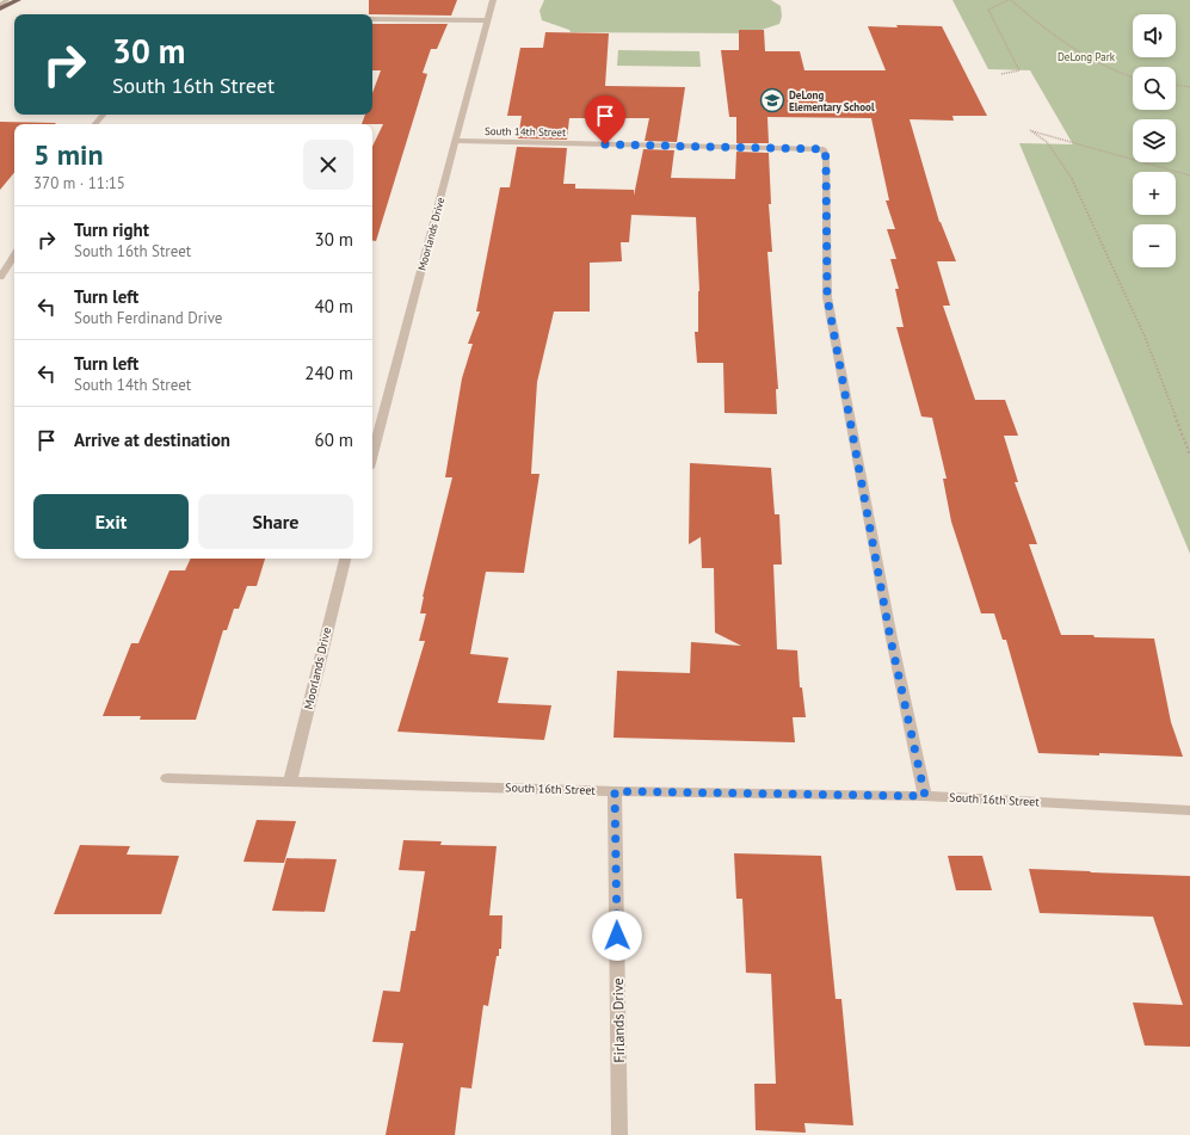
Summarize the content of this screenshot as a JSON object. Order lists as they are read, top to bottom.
{
  "streets": {
    "street": [
      "South 14th Street",
      "Moorlands Drive",
      "South 16th Street",
      "Firlands Drive"
    ]
  },
  "crossings": [
    ["South 14th Street", "Moorlands Drive"],
    ["South 14th Street", "South 16th Street"],
    ["Moorlands Drive", "South 16th Street"],
    ["South 16th Street", "Firlands Drive"]
  ],
  "parks": ["DeLong Park"],
  "places": {
    "school or university": ["DeLong Elementary School"]
  },
  "page": {
    "map_buttons": ["+", "−"],
    "turn": ["30 m", "South 16th Street"],
    "heading": ["5 min", "370 m · 11:15"],
    "list": [
      {
        "name": "Turn right",
        "note": "South 16th Street",
        "value": "30 m"
      },
      {
        "name": "Turn left",
        "note": "South Ferdinand Drive",
        "value": "40 m"
      },
      {
        "name": "Turn left",
        "note": "South 14th Street",
        "value": "240 m"
      },
      {
        "name": "Arrive at destination",
        "value": "60 m"
      }
    ],
    "buttons": ["Exit", "Share"]
  }
}
